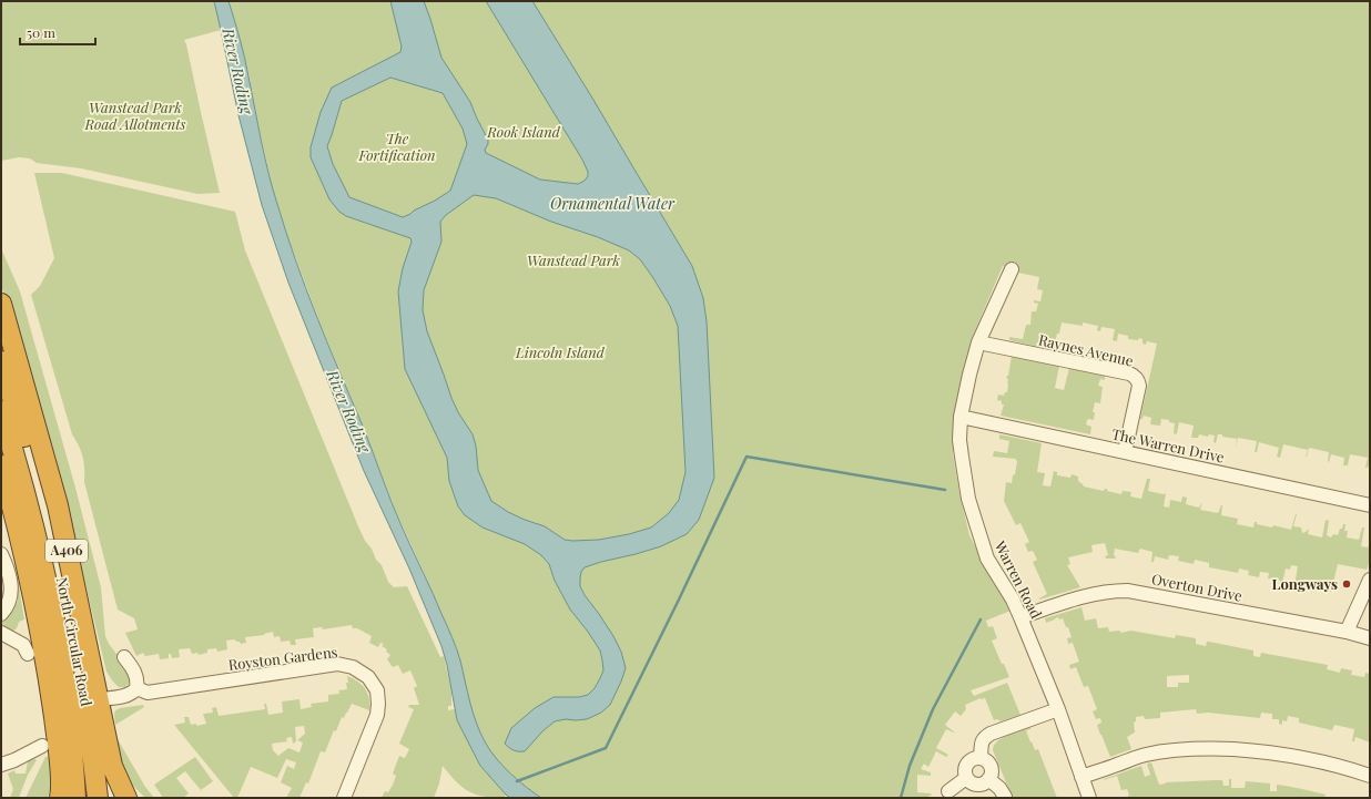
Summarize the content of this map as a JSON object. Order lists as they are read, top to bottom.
{
  "streets": {
    "highway": ["A406", "North Circular Road"],
    "street": [
      "Raynes Avenue",
      "The Warren Drive",
      "Warren Road",
      "Overton Drive",
      "Royston Gardens"
    ]
  },
  "crossings": [
    ["Raynes Avenue", "The Warren Drive"],
    ["Raynes Avenue", "Warren Road"],
    ["The Warren Drive", "Warren Road"],
    ["A406", "Royston Gardens"],
    ["Warren Road", "Overton Drive"]
  ],
  "water": ["River Roding", "Ornamental Water"],
  "parks": [
    "Wanstead Park Road Allotments",
    "Rook Island",
    "The Fortification",
    "Wanstead Park",
    "Lincoln Island"
  ],
  "places": ["Longways"],
  "scale_bar": "50 m"
}
